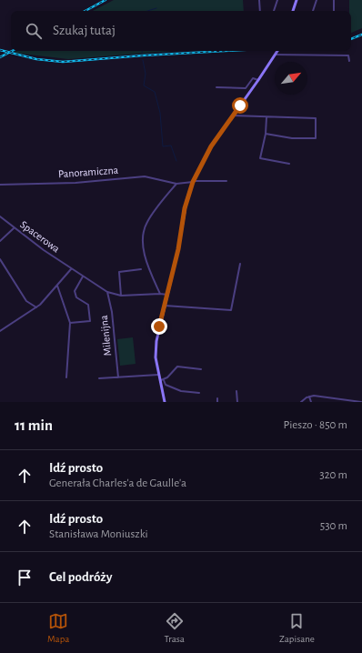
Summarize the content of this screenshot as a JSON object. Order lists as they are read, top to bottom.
{
  "streets": {
    "street": ["Panoramiczna", "Spacerowa", "Milenijna"]
  },
  "crossings": [
    ["Spacerowa", "Milenijna"]
  ],
  "north": "top right",
  "page": {
    "search": "Szukaj tutaj",
    "heading": ["11 min", "Pieszo · 850 m"],
    "list": [
      ["Idź prosto", "Generała Charles'a de Gaulle'a", "320 m"],
      ["Idź prosto", "Stanisława Moniuszki", "530 m"],
      "Cel podróży"
    ],
    "nav": ["Mapa", "Trasa", "Zapisane"]
  }
}
